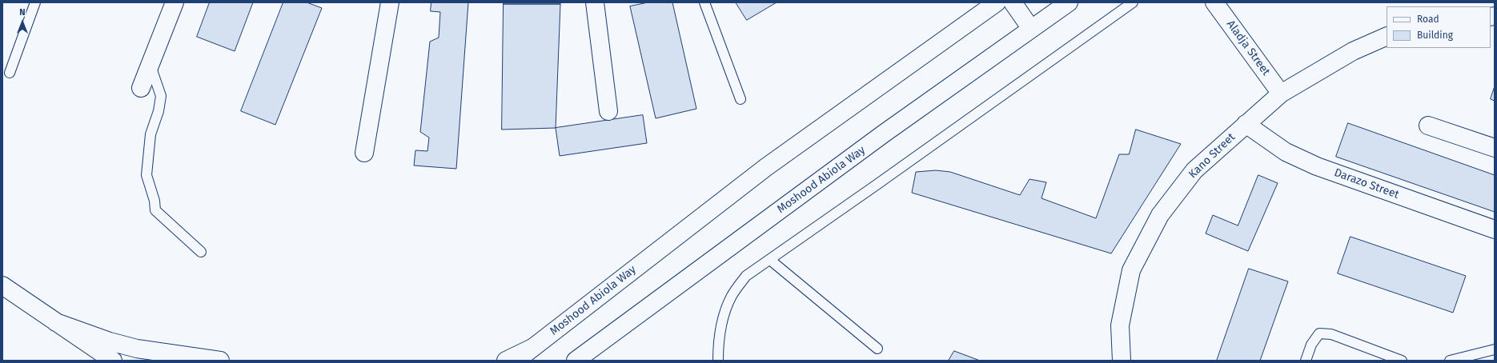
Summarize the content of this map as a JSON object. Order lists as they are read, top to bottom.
{
  "streets": {
    "main road": [
      "Aladja Street",
      "Kano Street",
      "Moshood Abiola Way",
      "Darazo Street"
    ]
  },
  "crossings": [
    ["Aladja Street", "Kano Street"],
    ["Kano Street", "Darazo Street"]
  ],
  "legend": ["Road", "Building"],
  "north": "top"
}
